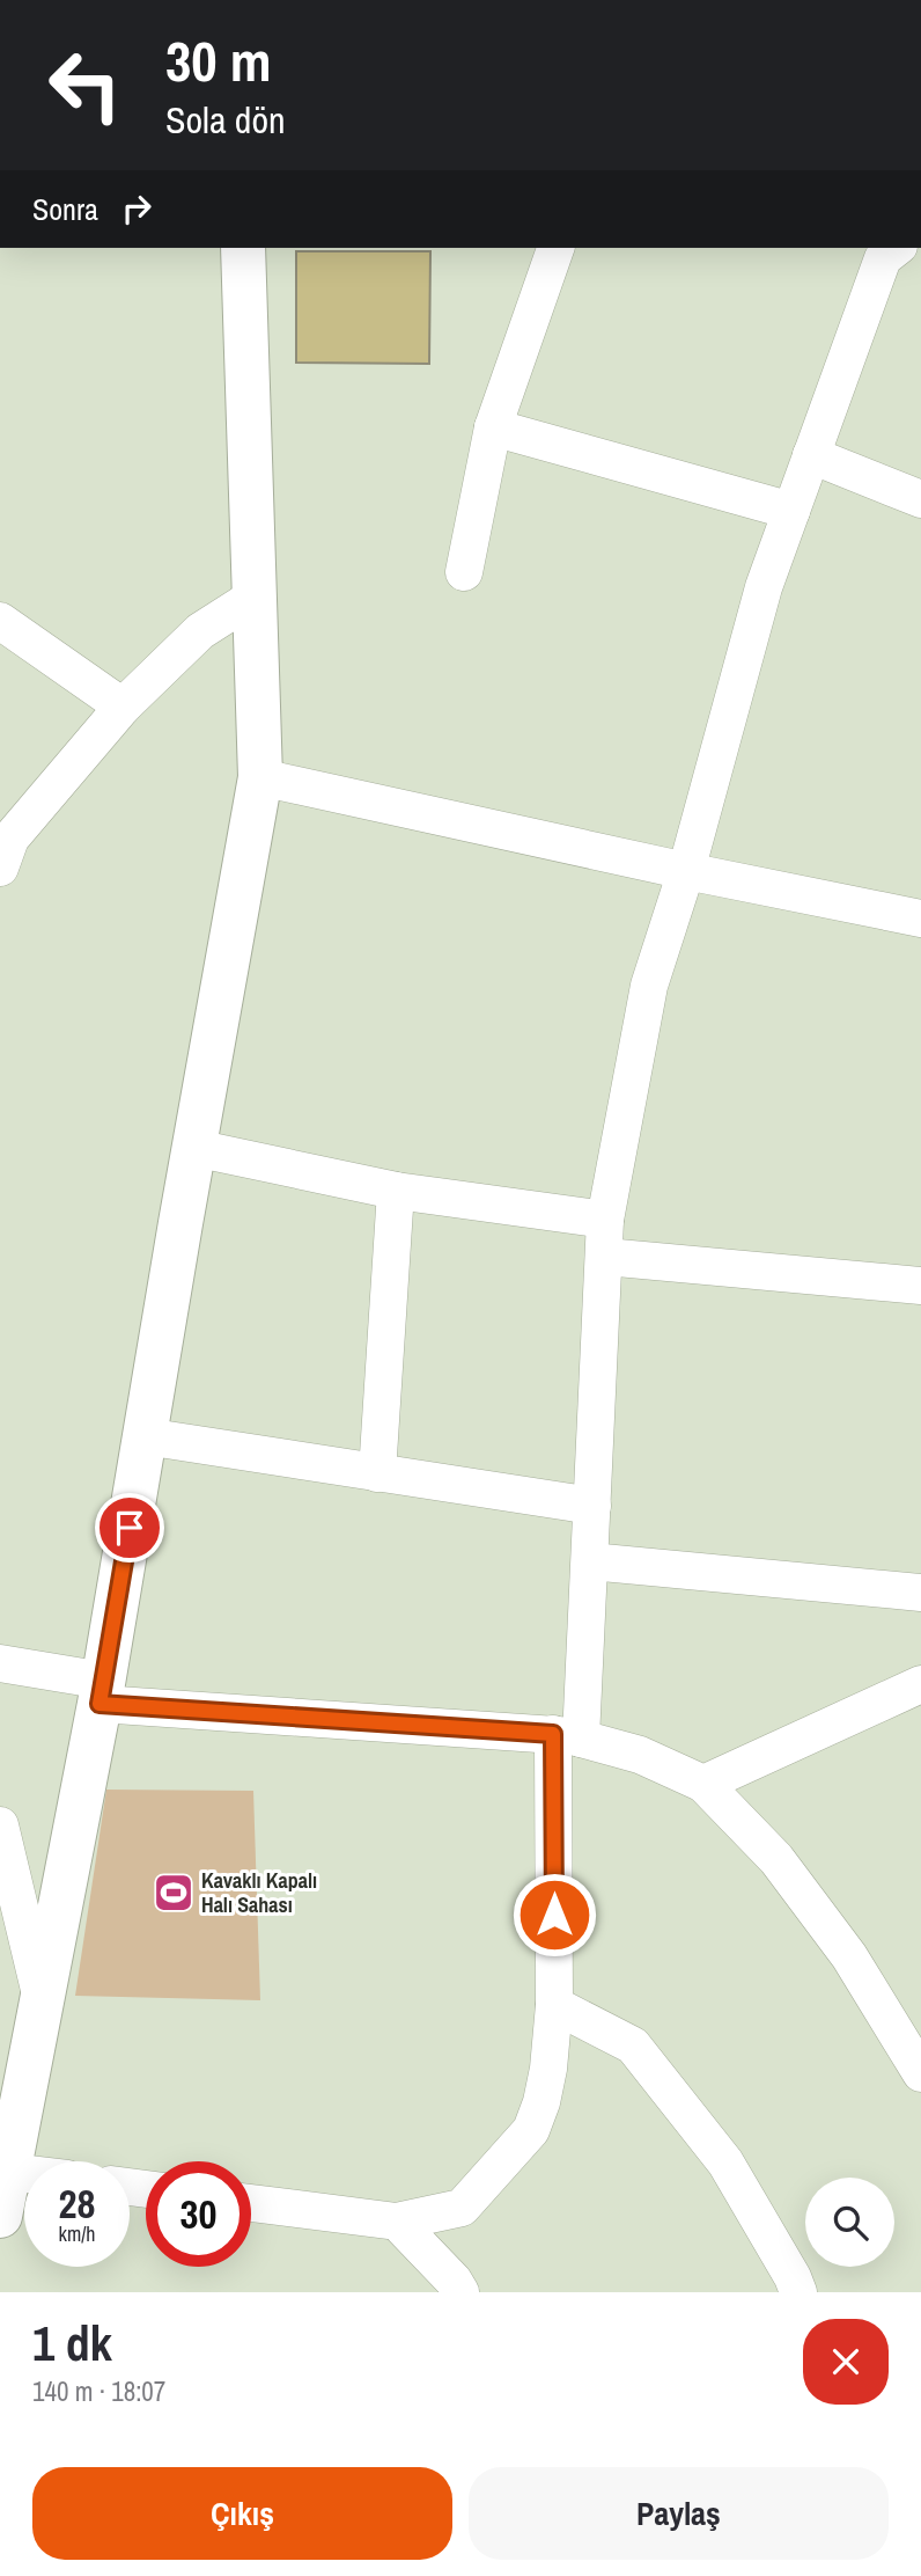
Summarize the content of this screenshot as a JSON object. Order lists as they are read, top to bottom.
{
  "places": {
    "sports": ["Kavaklı Kapalı Halı Sahası"]
  },
  "page": {
    "turn": ["30 m", "Sola dön"],
    "then": "Sonra",
    "speed": "28 km/h",
    "limit": "30",
    "heading": ["1 dk", "140 m · 18:07"],
    "buttons": ["Çıkış", "Paylaş"]
  }
}
